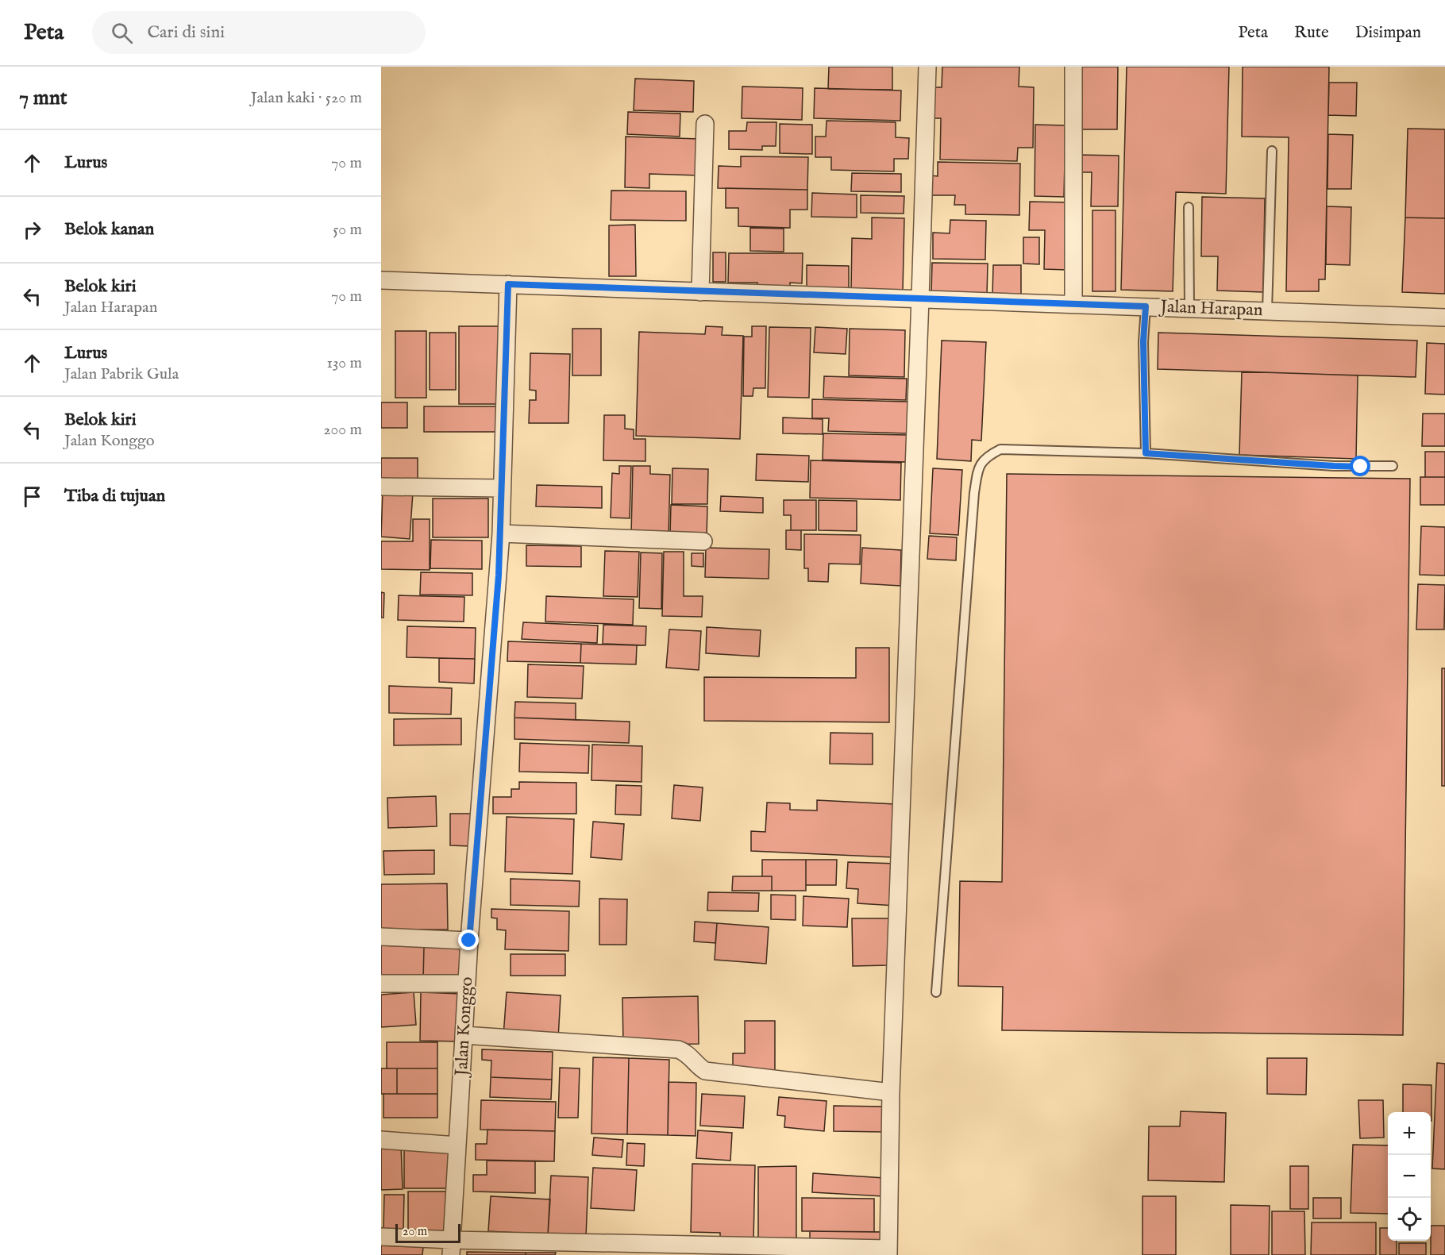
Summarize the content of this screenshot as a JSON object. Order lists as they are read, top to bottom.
{
  "streets": {
    "street": ["Jalan Harapan", "Jalan Konggo"]
  },
  "crossings": [
    ["Jalan Harapan", "Jalan Konggo"]
  ],
  "scale_bar": "20 m",
  "page": {
    "header": "Peta",
    "search": "Cari di sini",
    "nav": ["Peta", "Rute", "Disimpan"],
    "heading": ["7 mnt", "Jalan kaki · 520 m"],
    "list": [
      ["Lurus", "70 m"],
      ["Belok kanan", "50 m"],
      ["Belok kiri", "Jalan Harapan", "70 m"],
      ["Lurus", "Jalan Pabrik Gula", "130 m"],
      ["Belok kiri", "Jalan Konggo", "200 m"],
      "Tiba di tujuan"
    ],
    "map_buttons": ["+", "−"],
    "scale": "20 m"
  }
}
